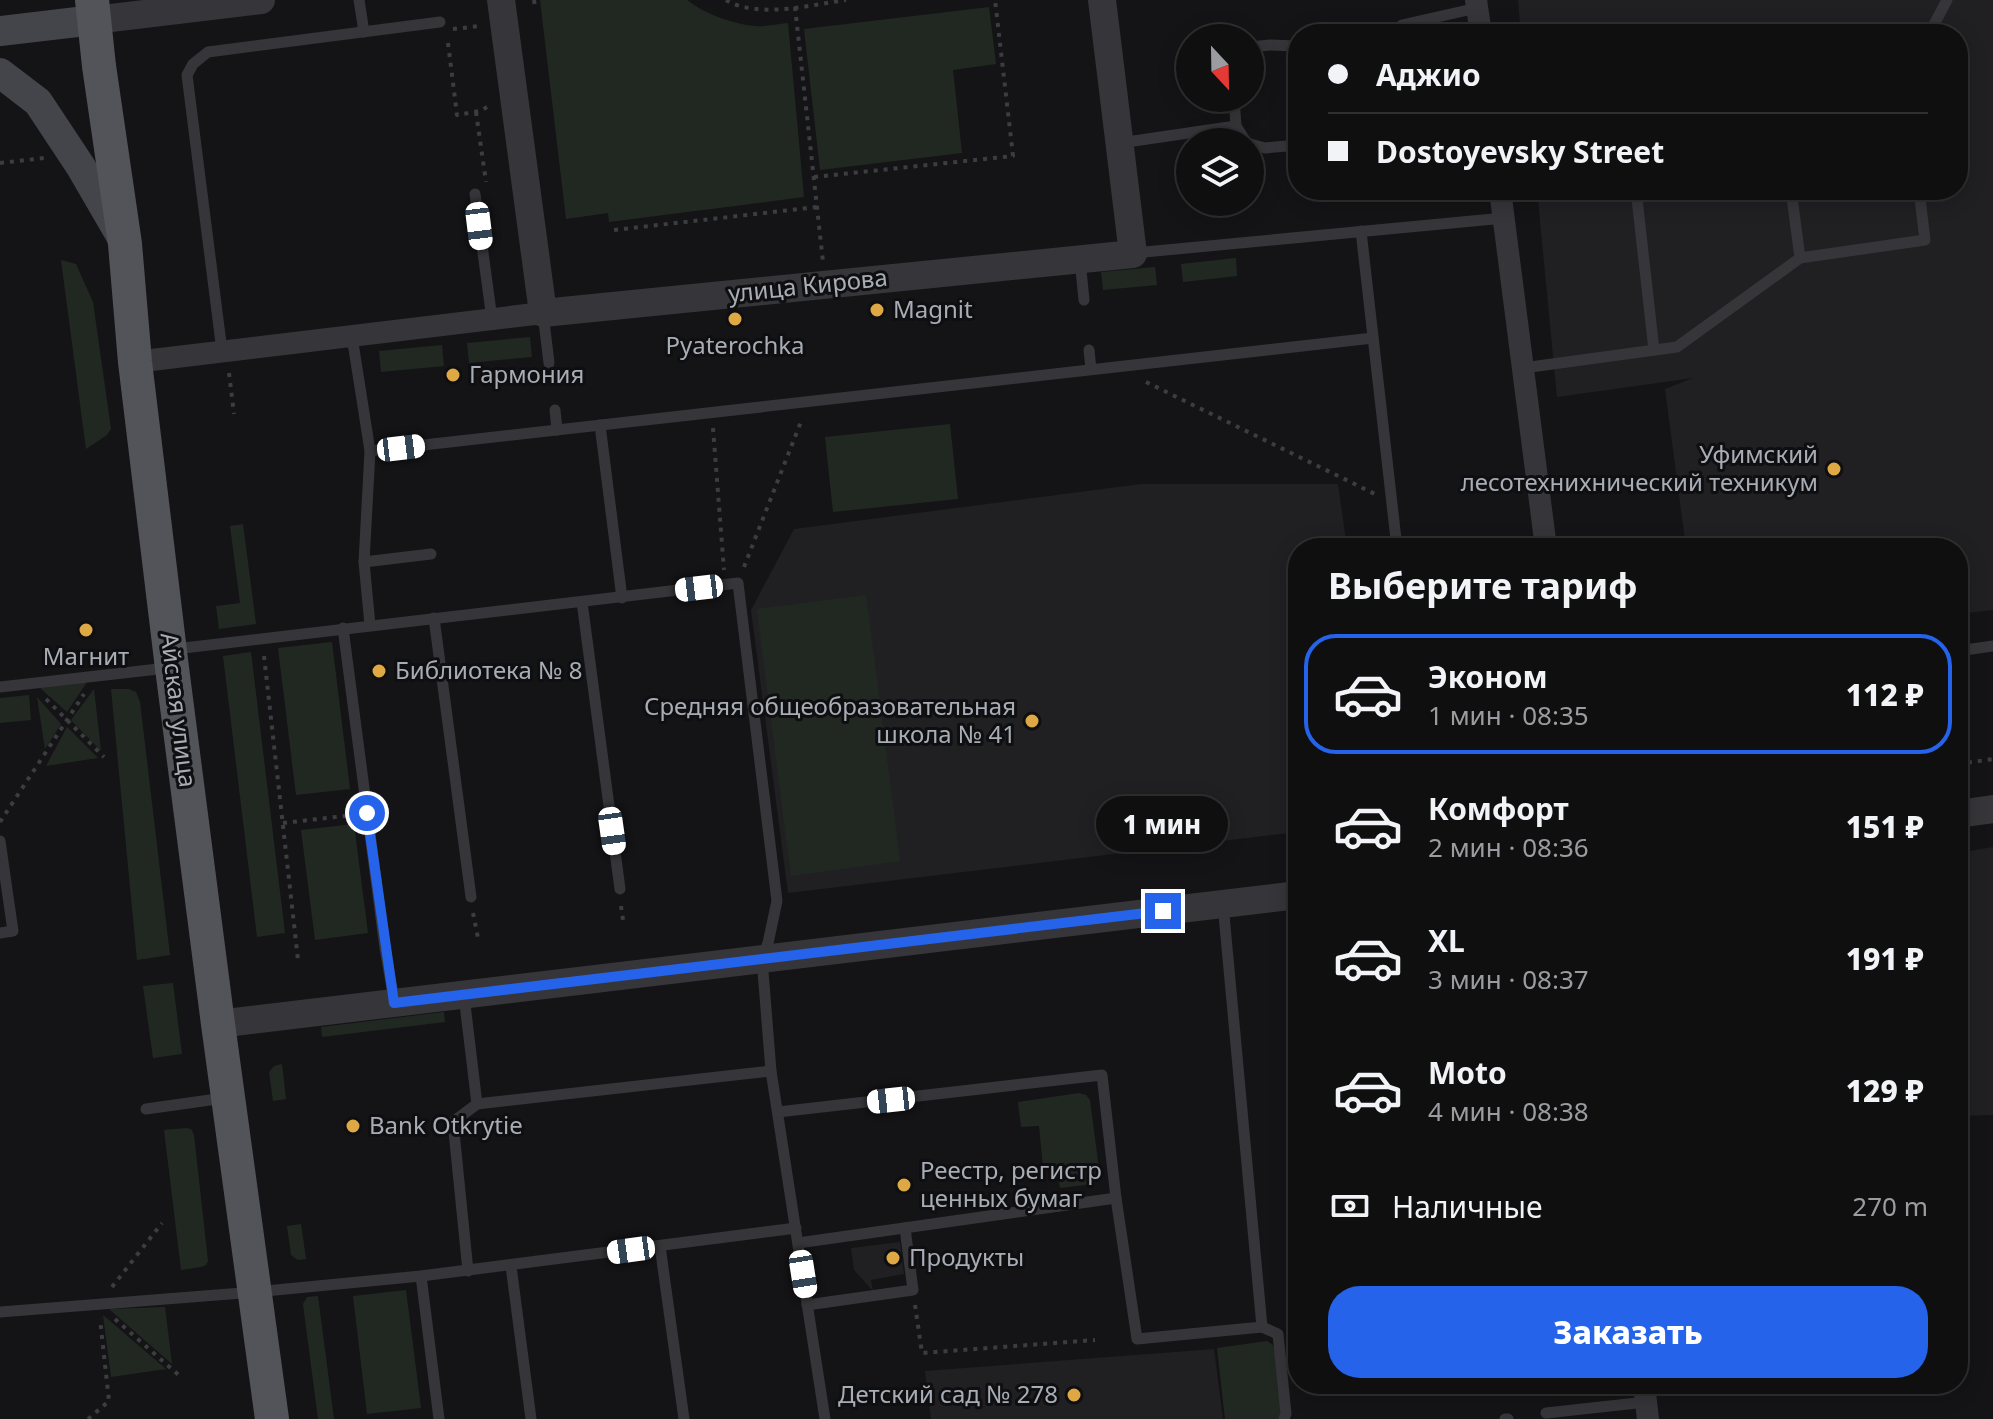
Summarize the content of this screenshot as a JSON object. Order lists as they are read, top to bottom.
{
  "streets": {
    "main road": ["Айская улица"],
    "street": ["улица Кирова"]
  },
  "places": [
    "Magnit",
    "Pyaterochka",
    "Гармония",
    "Уфимский лесотехнихнический техникум",
    "Магнит",
    "Библиотека № 8",
    "Средняя общеобразовательная школа № 41",
    "Bank Otkrytie",
    "Реестр, регистр ценных бумаг",
    "Продукты",
    "Детский сад № 278"
  ],
  "north": "bottom",
  "page": {
    "banner": ["Аджио", "Dostoyevsky Street"],
    "heading": "Выберите тариф",
    "list": [
      {
        "name": "Эконом",
        "note": "1 мин · 08:35",
        "value": "112 ₽"
      },
      {
        "name": "Комфорт",
        "note": "2 мин · 08:36",
        "value": "151 ₽"
      },
      {
        "name": "XL",
        "note": "3 мин · 08:37",
        "value": "191 ₽"
      },
      {
        "name": "Moto",
        "note": "4 мин · 08:38",
        "value": "129 ₽"
      }
    ],
    "bubble": "1 мин",
    "pay": ["Наличные", "270 m"],
    "buttons": "Заказать"
  }
}
